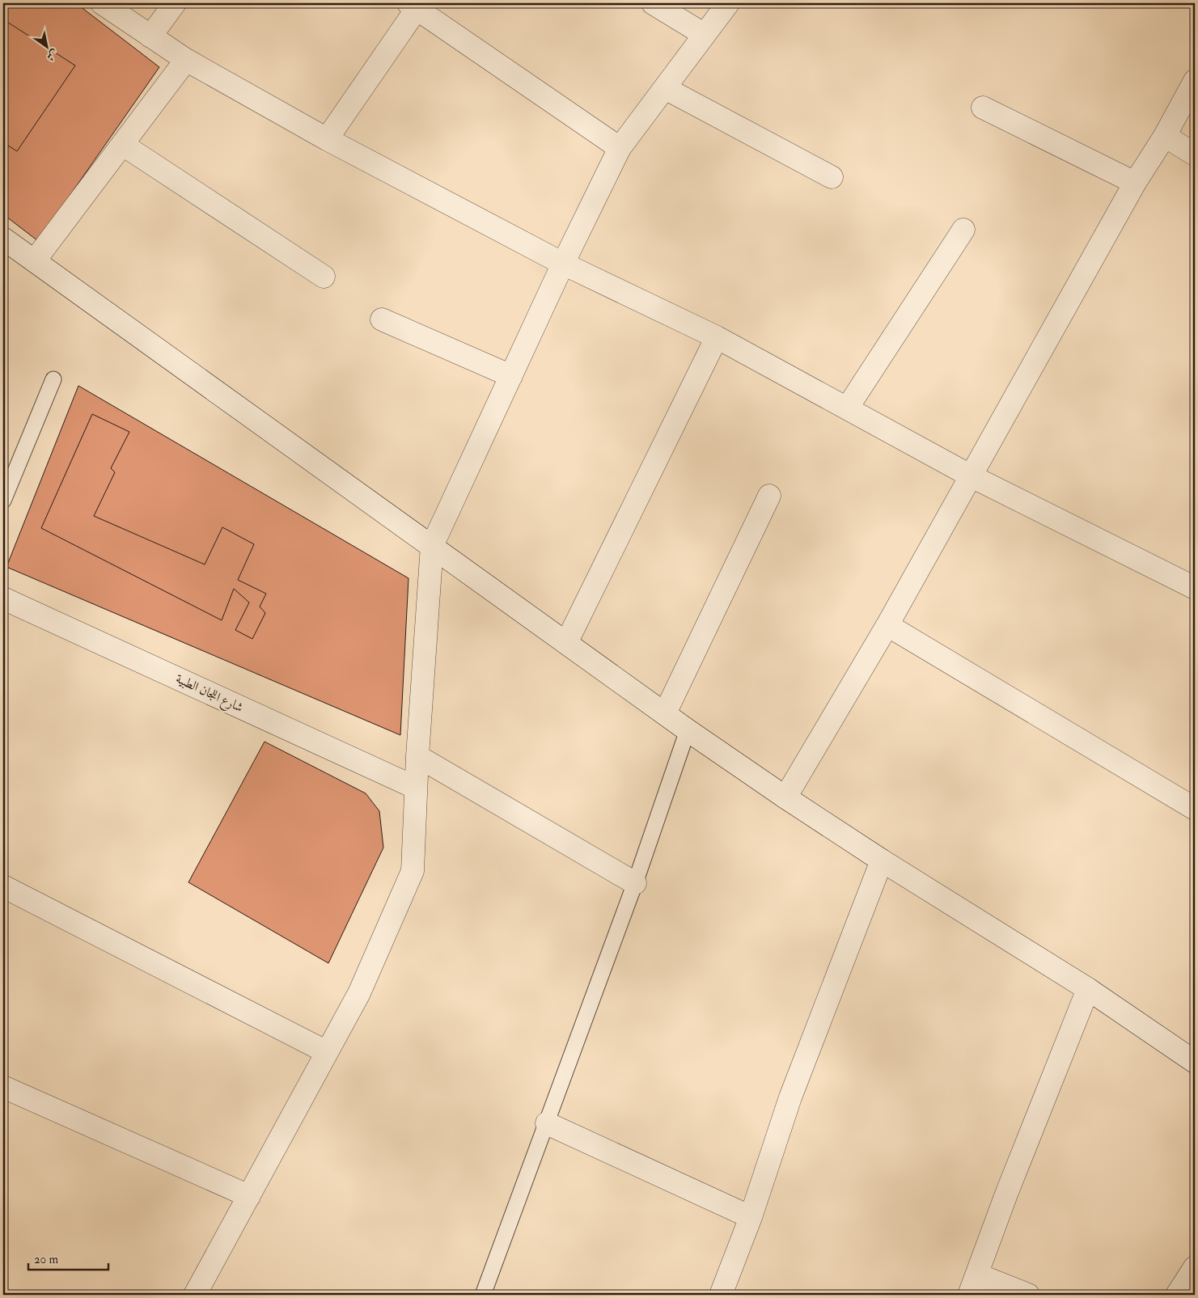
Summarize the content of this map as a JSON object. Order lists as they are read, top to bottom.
{
  "streets": {
    "street": ["شارع اللجان الطبية"]
  },
  "scale_bar": "20 m",
  "north": "bottom right"
}
